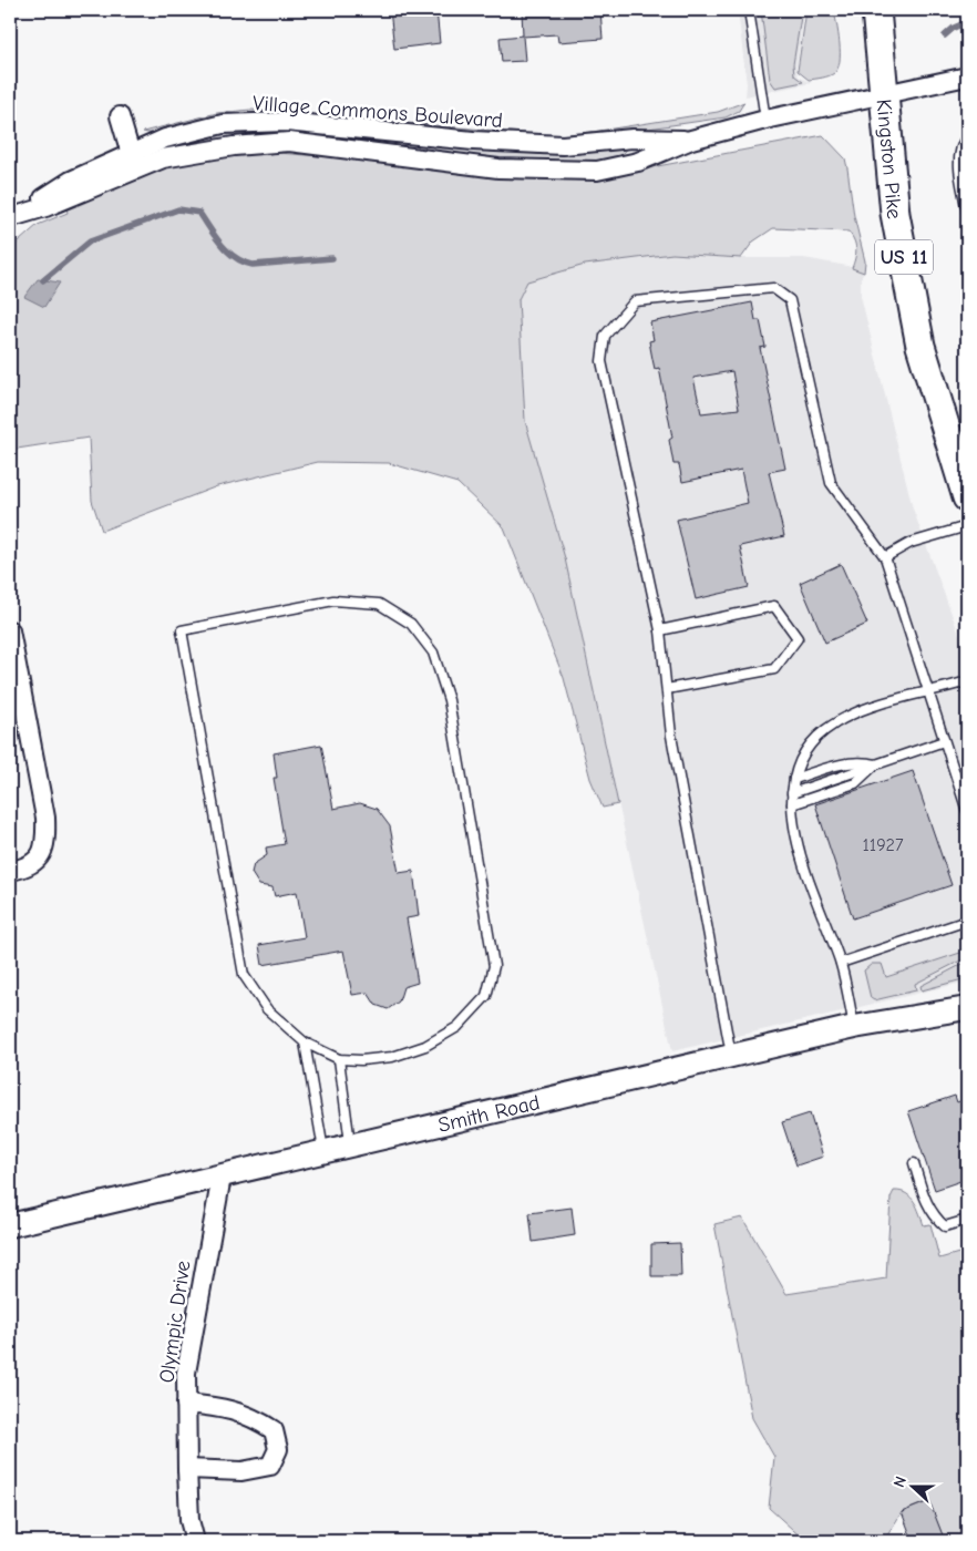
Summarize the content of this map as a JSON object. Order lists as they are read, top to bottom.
{
  "streets": {
    "main road": ["Kingston Pike", "US 11"],
    "street": ["Village Commons Boulevard", "Smith Road", "Olympic Drive"]
  },
  "crossings": [
    ["Village Commons Boulevard", "Kingston Pike"],
    ["Smith Road", "Olympic Drive"]
  ],
  "house_numbers": ["11927"],
  "north": "left"
}
